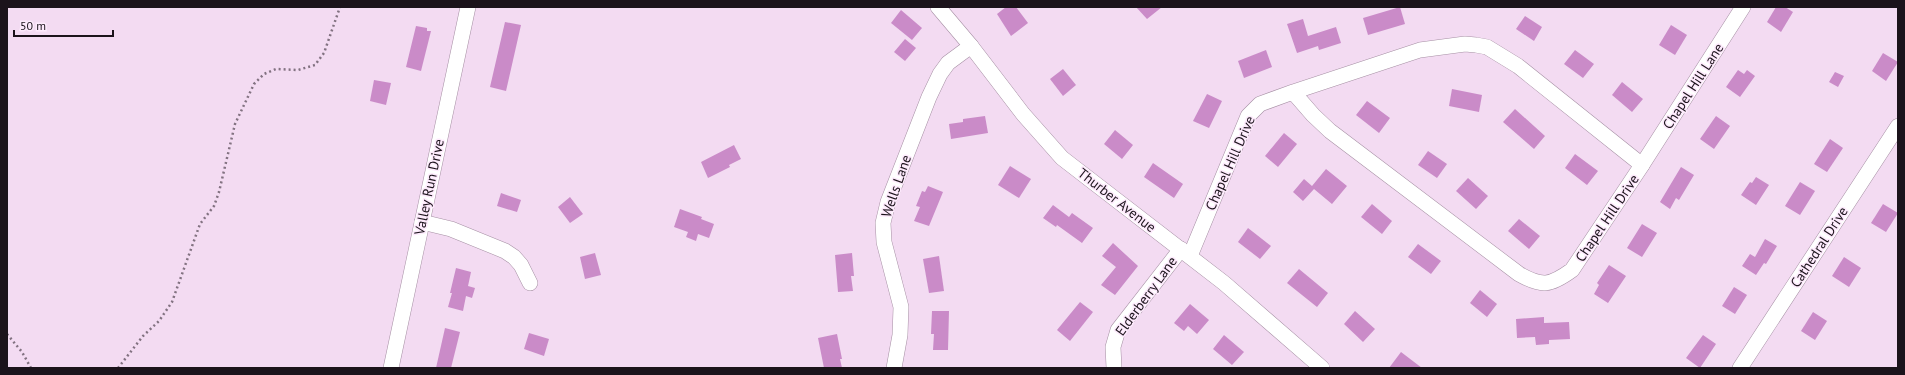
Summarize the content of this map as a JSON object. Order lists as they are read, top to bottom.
{
  "streets": {
    "street": [
      "Chapel Hill Lane",
      "Chapel Hill Drive",
      "Wells Lane",
      "Valley Run Drive",
      "Thurber Avenue",
      "Cathedral Drive",
      "Elderberry Lane"
    ]
  },
  "crossings": [
    ["Chapel Hill Lane", "Chapel Hill Drive"],
    ["Chapel Hill Drive", "Thurber Avenue"],
    ["Chapel Hill Drive", "Elderberry Lane"],
    ["Wells Lane", "Thurber Avenue"],
    ["Thurber Avenue", "Elderberry Lane"]
  ],
  "scale_bar": "50 m"
}
